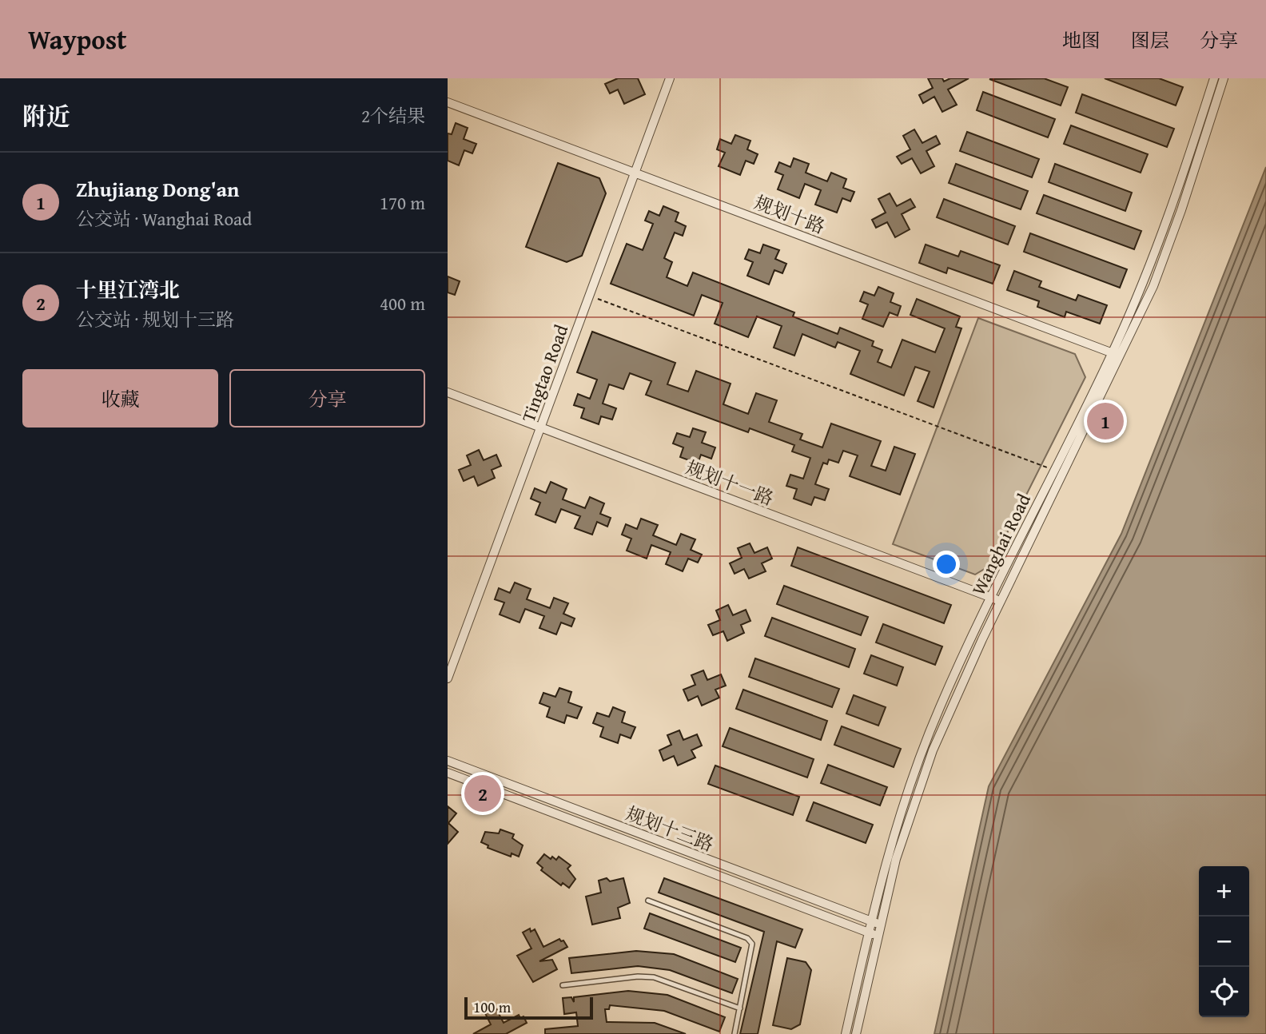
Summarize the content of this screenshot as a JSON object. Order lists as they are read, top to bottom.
{
  "streets": {
    "street": [
      "规划十路",
      "Tingtao Road",
      "规划十一路",
      "Wanghai Road",
      "规划十三路"
    ]
  },
  "crossings": [
    ["规划十路", "Tingtao Road"],
    ["规划十路", "Wanghai Road"],
    ["Tingtao Road", "规划十一路"],
    ["规划十一路", "Wanghai Road"],
    ["Wanghai Road", "规划十三路"]
  ],
  "scale_bar": "100 m",
  "page": {
    "header": "Waypost",
    "nav": ["地图", "图层", "分享"],
    "heading": ["附近", "2个结果"],
    "list": [
      {
        "mark": "1",
        "name": "Zhujiang Dong'an",
        "note": "公交站 · Wanghai Road",
        "value": "170 m"
      },
      {
        "mark": "2",
        "name": "十里江湾北",
        "note": "公交站 · 规划十三路",
        "value": "400 m"
      }
    ],
    "buttons": ["收藏", "分享"],
    "pins": ["1", "2"],
    "map_buttons": ["+", "−"],
    "scale": "100 m"
  }
}
